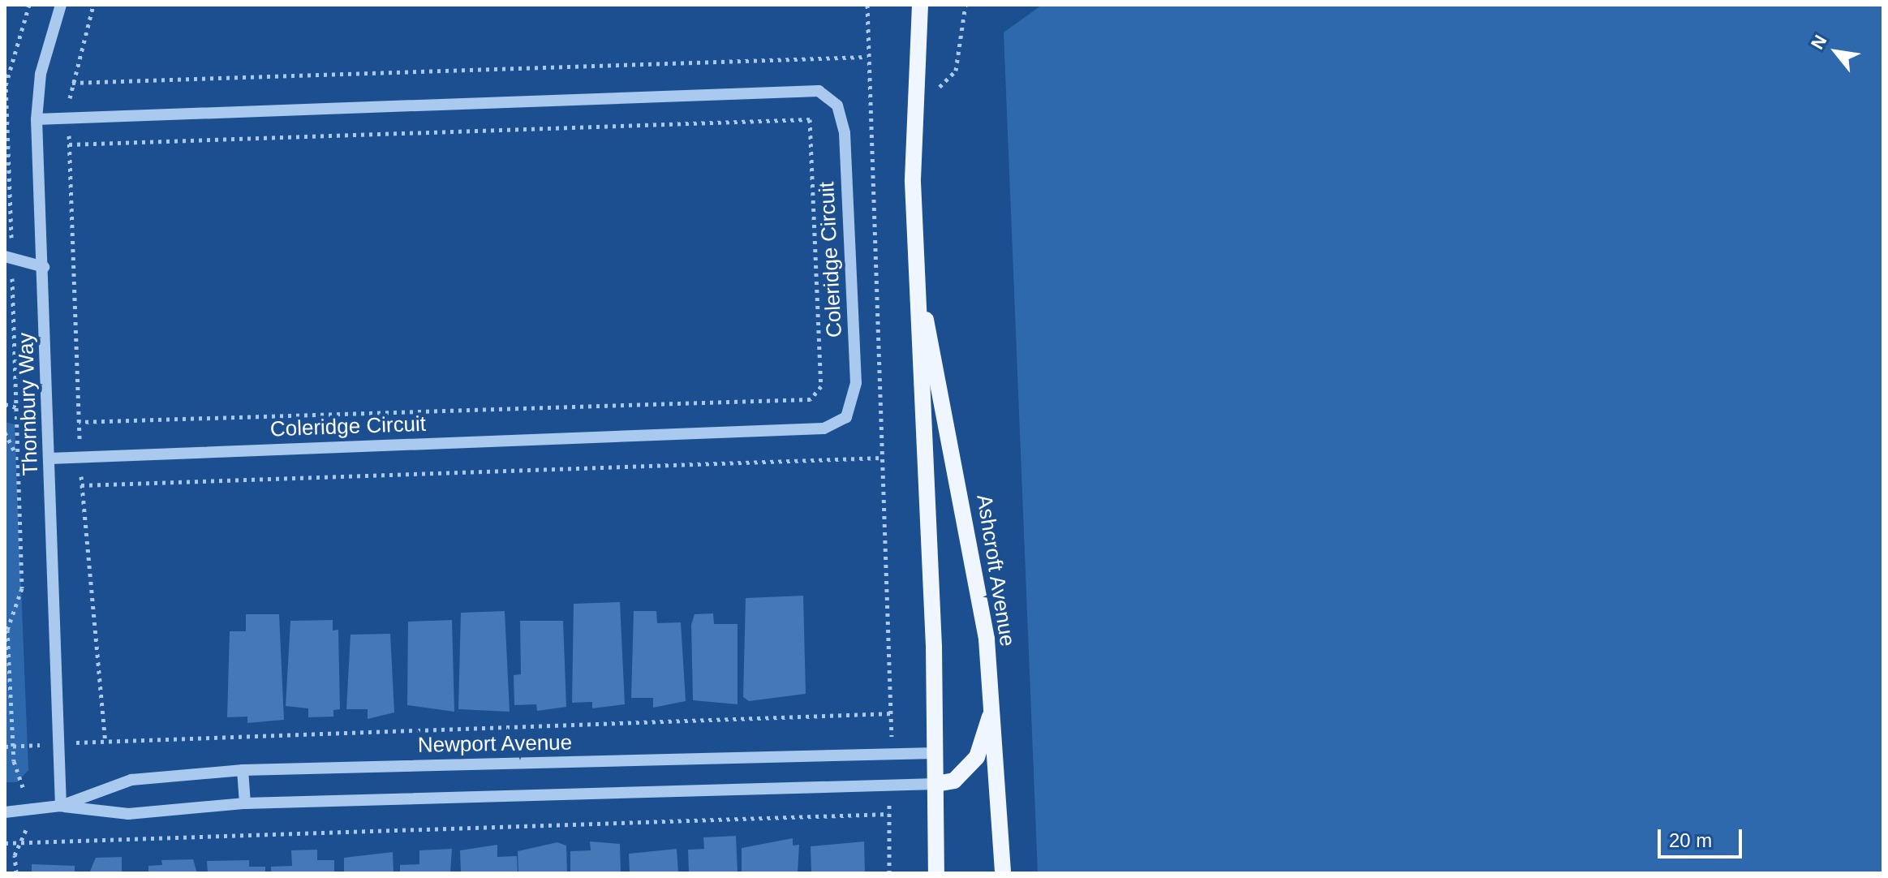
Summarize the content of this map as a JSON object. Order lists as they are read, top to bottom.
{
  "streets": {
    "main road": ["Ashcroft Avenue"],
    "street": ["Coleridge Circuit", "Thornbury Way", "Newport Avenue"]
  },
  "crossings": [
    ["Coleridge Circuit", "Thornbury Way"],
    ["Thornbury Way", "Newport Avenue"],
    ["Ashcroft Avenue", "Newport Avenue"]
  ],
  "scale_bar": "20 m",
  "north": "top left"
}
